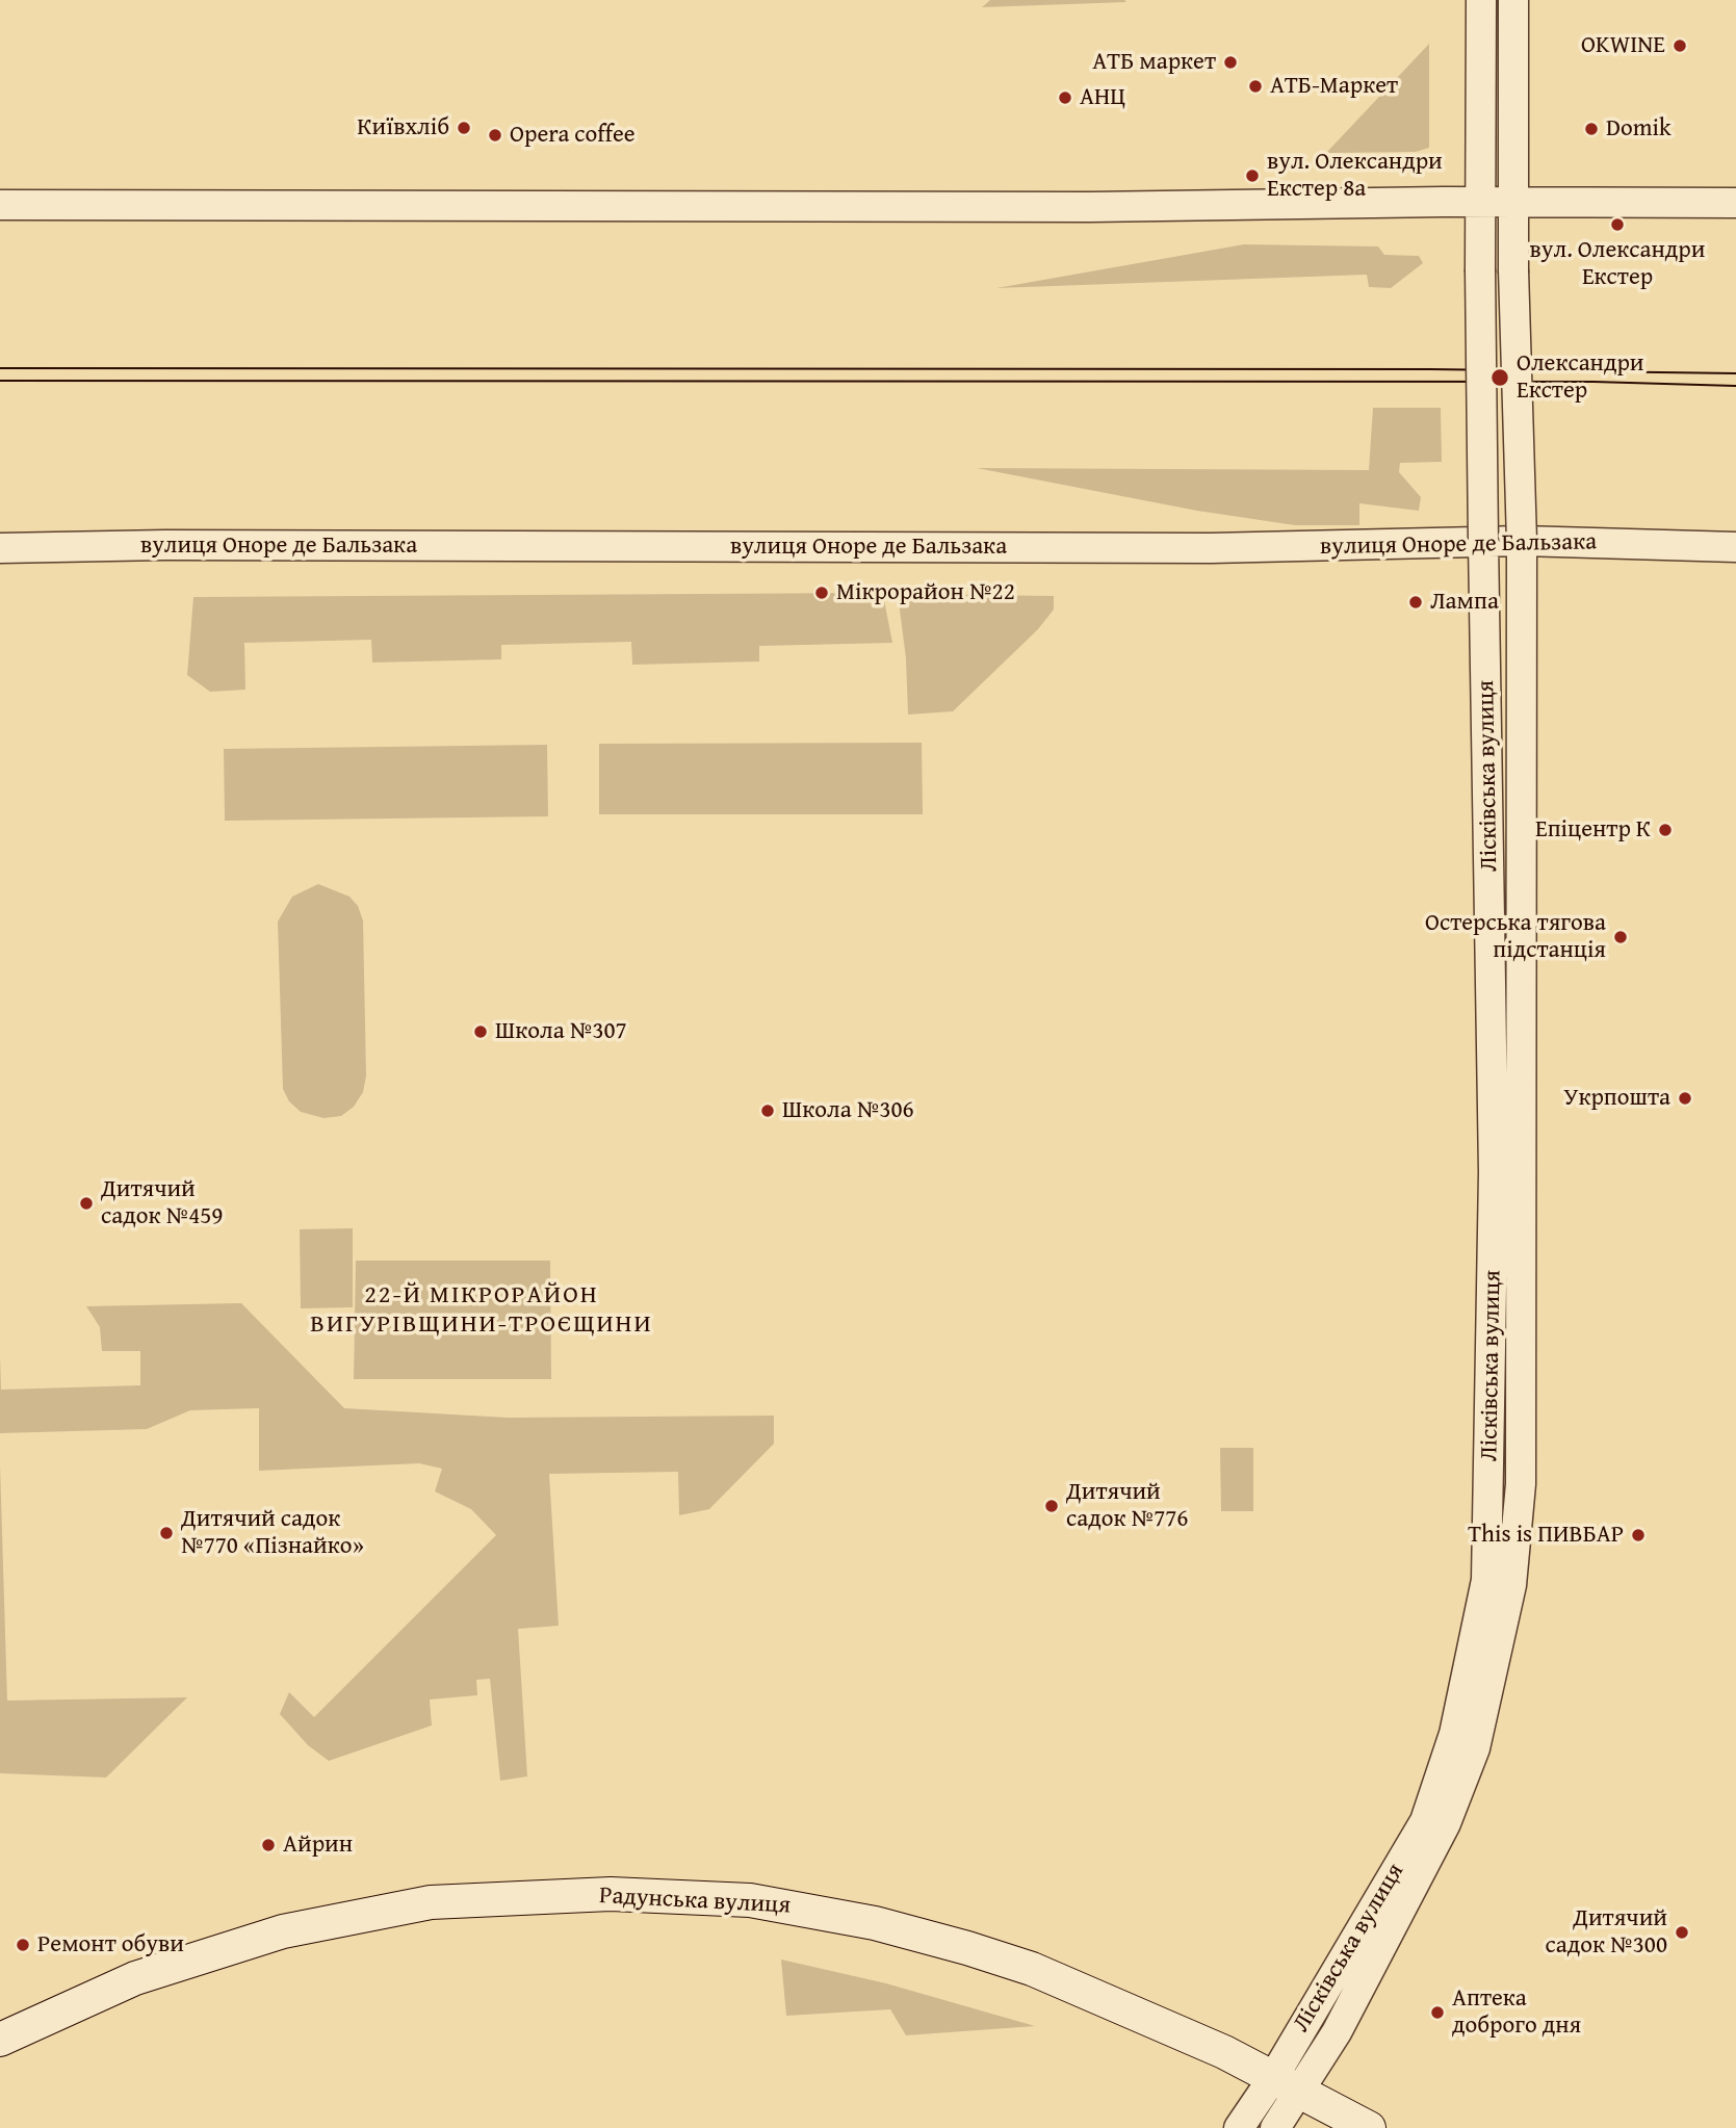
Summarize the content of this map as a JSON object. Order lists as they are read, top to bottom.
{
  "streets": {
    "main road": ["Радунська вулиця"],
    "street": ["вулиця Оноре де Бальзака", "Лісківська вулиця"]
  },
  "crossings": [
    ["вулиця Оноре де Бальзака", "Лісківська вулиця"],
    ["Лісківська вулиця", "Радунська вулиця"]
  ],
  "districts": ["22-Й МІКРОРАЙОН ВИГУРІВЩИНИ-ТРОЄЩИНИ"],
  "places": [
    "OKWINE",
    "АТБ маркет",
    "АТБ-Маркет",
    "АНЦ",
    "Київхліб",
    "Domik",
    "Opera coffee",
    "вул. Олександри Екстер 8а",
    "вул. Олександри Екстер",
    "Олександри Екстер",
    "Мікрорайон №22",
    "Лампа",
    "Епіцентр К",
    "Остерська тягова пiдстанцiя",
    "Школа №307",
    "Укрпошта",
    "Школа №306",
    "Дитячий садок №459",
    "Дитячий садок №776",
    "Дитячий садок №770 «Пізнайко»",
    "This is ПИВБАР",
    "Айрин",
    "Дитячий садок №300",
    "Ремонт обуви",
    "Аптека доброго дня"
  ]
}
